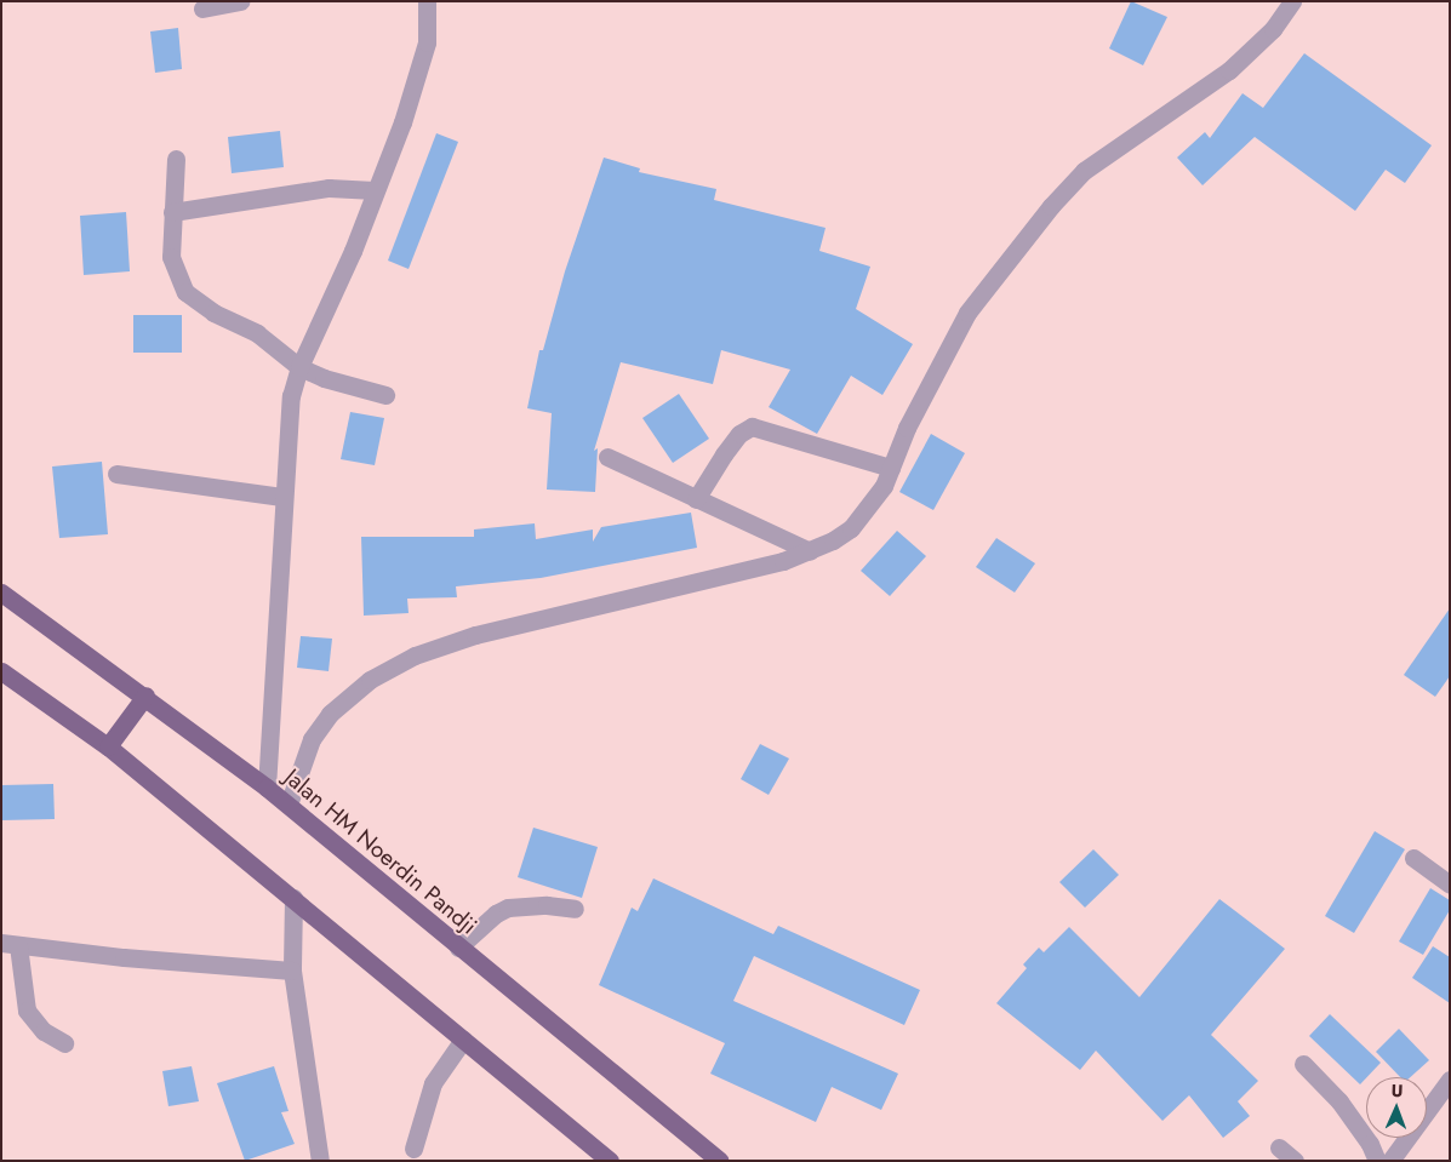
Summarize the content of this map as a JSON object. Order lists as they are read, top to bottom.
{
  "streets": {
    "main road": ["Jalan HM Noerdin Pandji"]
  },
  "north": "top"
}
